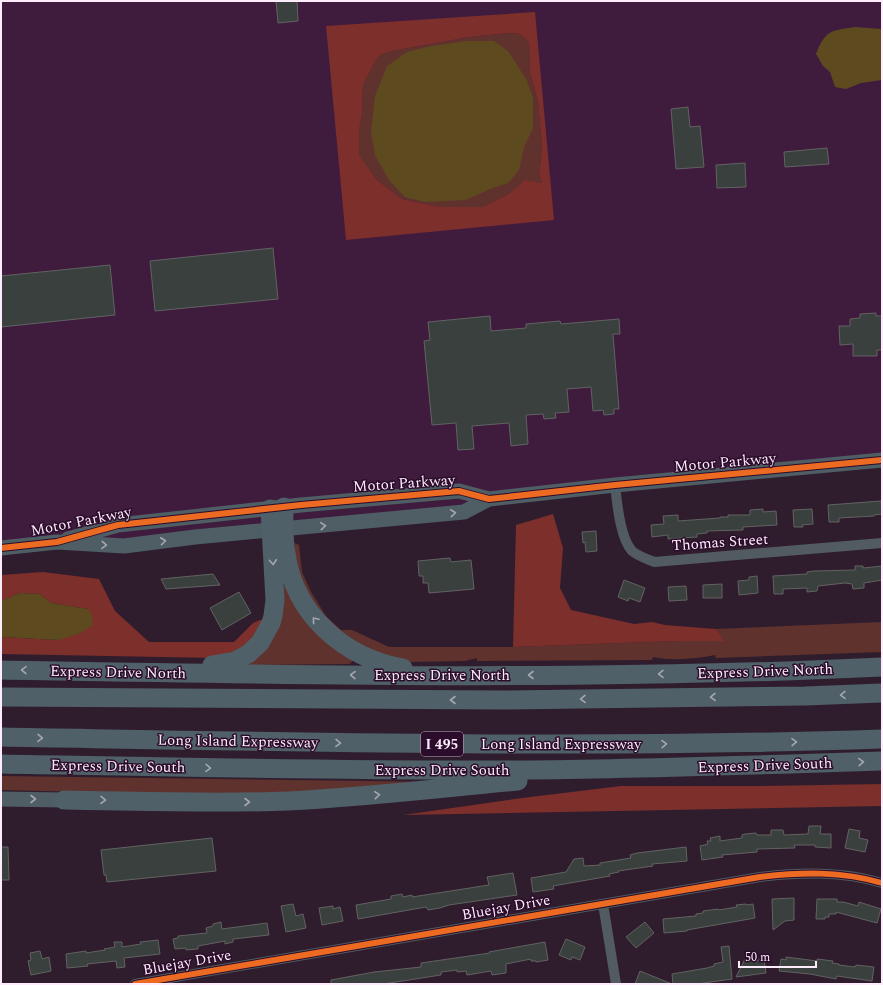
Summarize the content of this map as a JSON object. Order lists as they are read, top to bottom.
{
  "streets": {
    "highway": [
      "Express Drive North",
      "Long Island Expressway",
      "I 495",
      "Express Drive South"
    ],
    "main road": ["Motor Parkway"],
    "street": ["Thomas Street", "Bluejay Drive"]
  },
  "crossings": [
    ["Motor Parkway", "Thomas Street"]
  ],
  "scale_bar": "50 m"
}
